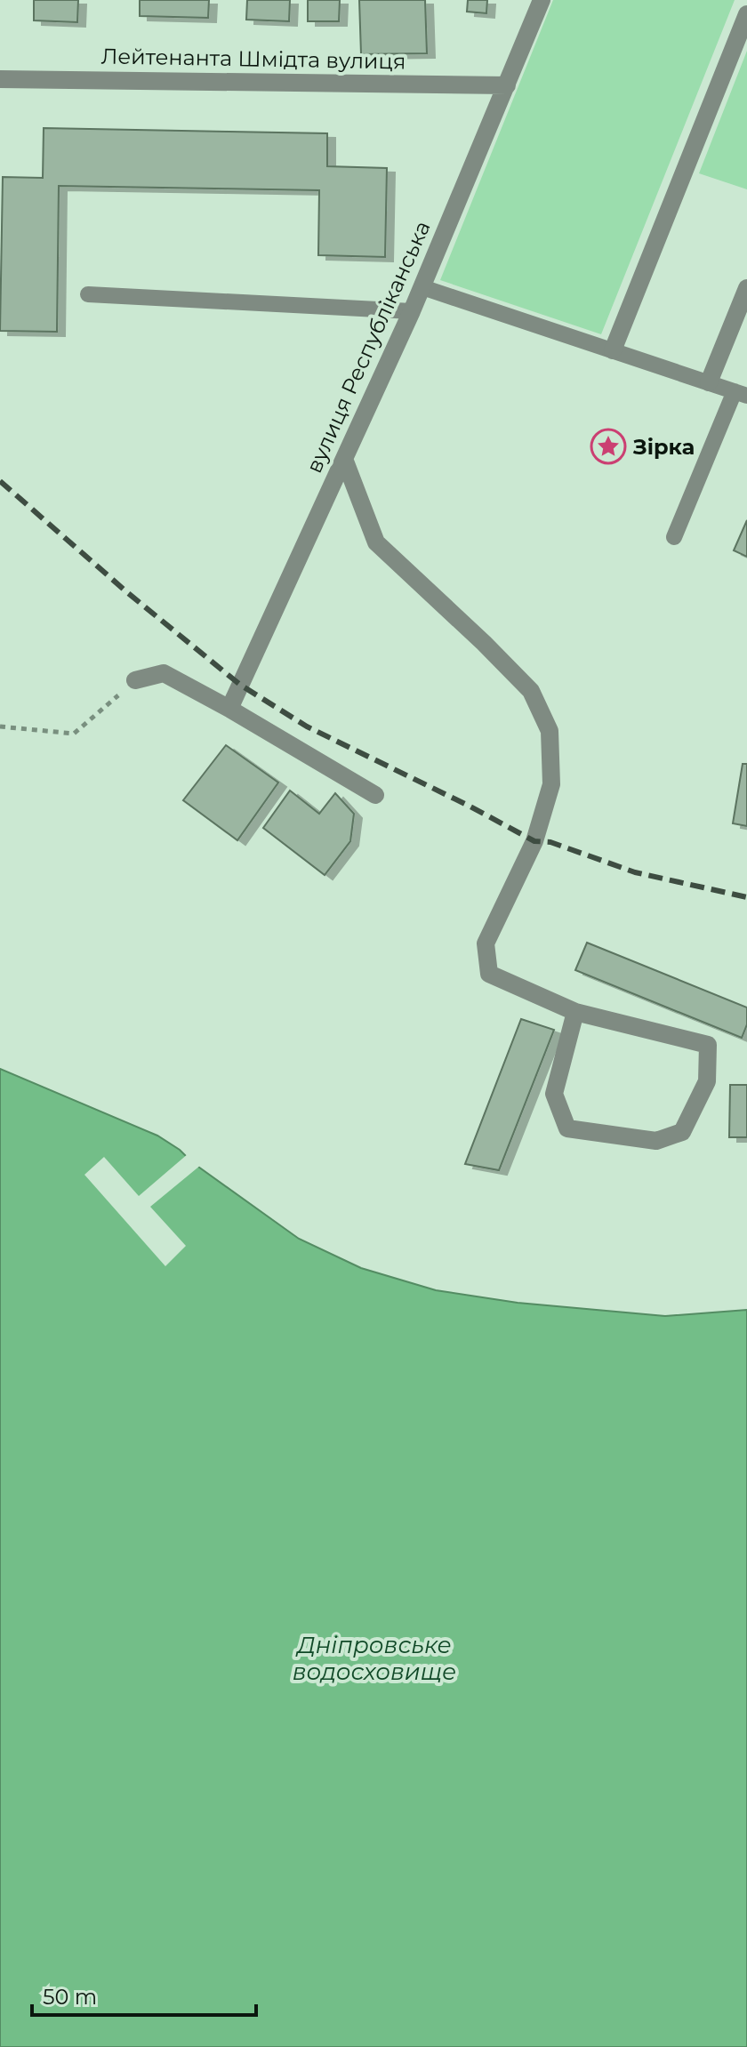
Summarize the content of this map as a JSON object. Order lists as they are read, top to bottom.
{
  "streets": {
    "street": ["Лейтенанта Шмідта вулиця", "вулиця Республіканська"]
  },
  "crossings": [
    ["Лейтенанта Шмідта вулиця", "вулиця Республіканська"]
  ],
  "water": ["Дніпровське водосховище"],
  "places": {
    "place": ["Зірка"]
  },
  "scale_bar": "50 m"
}
